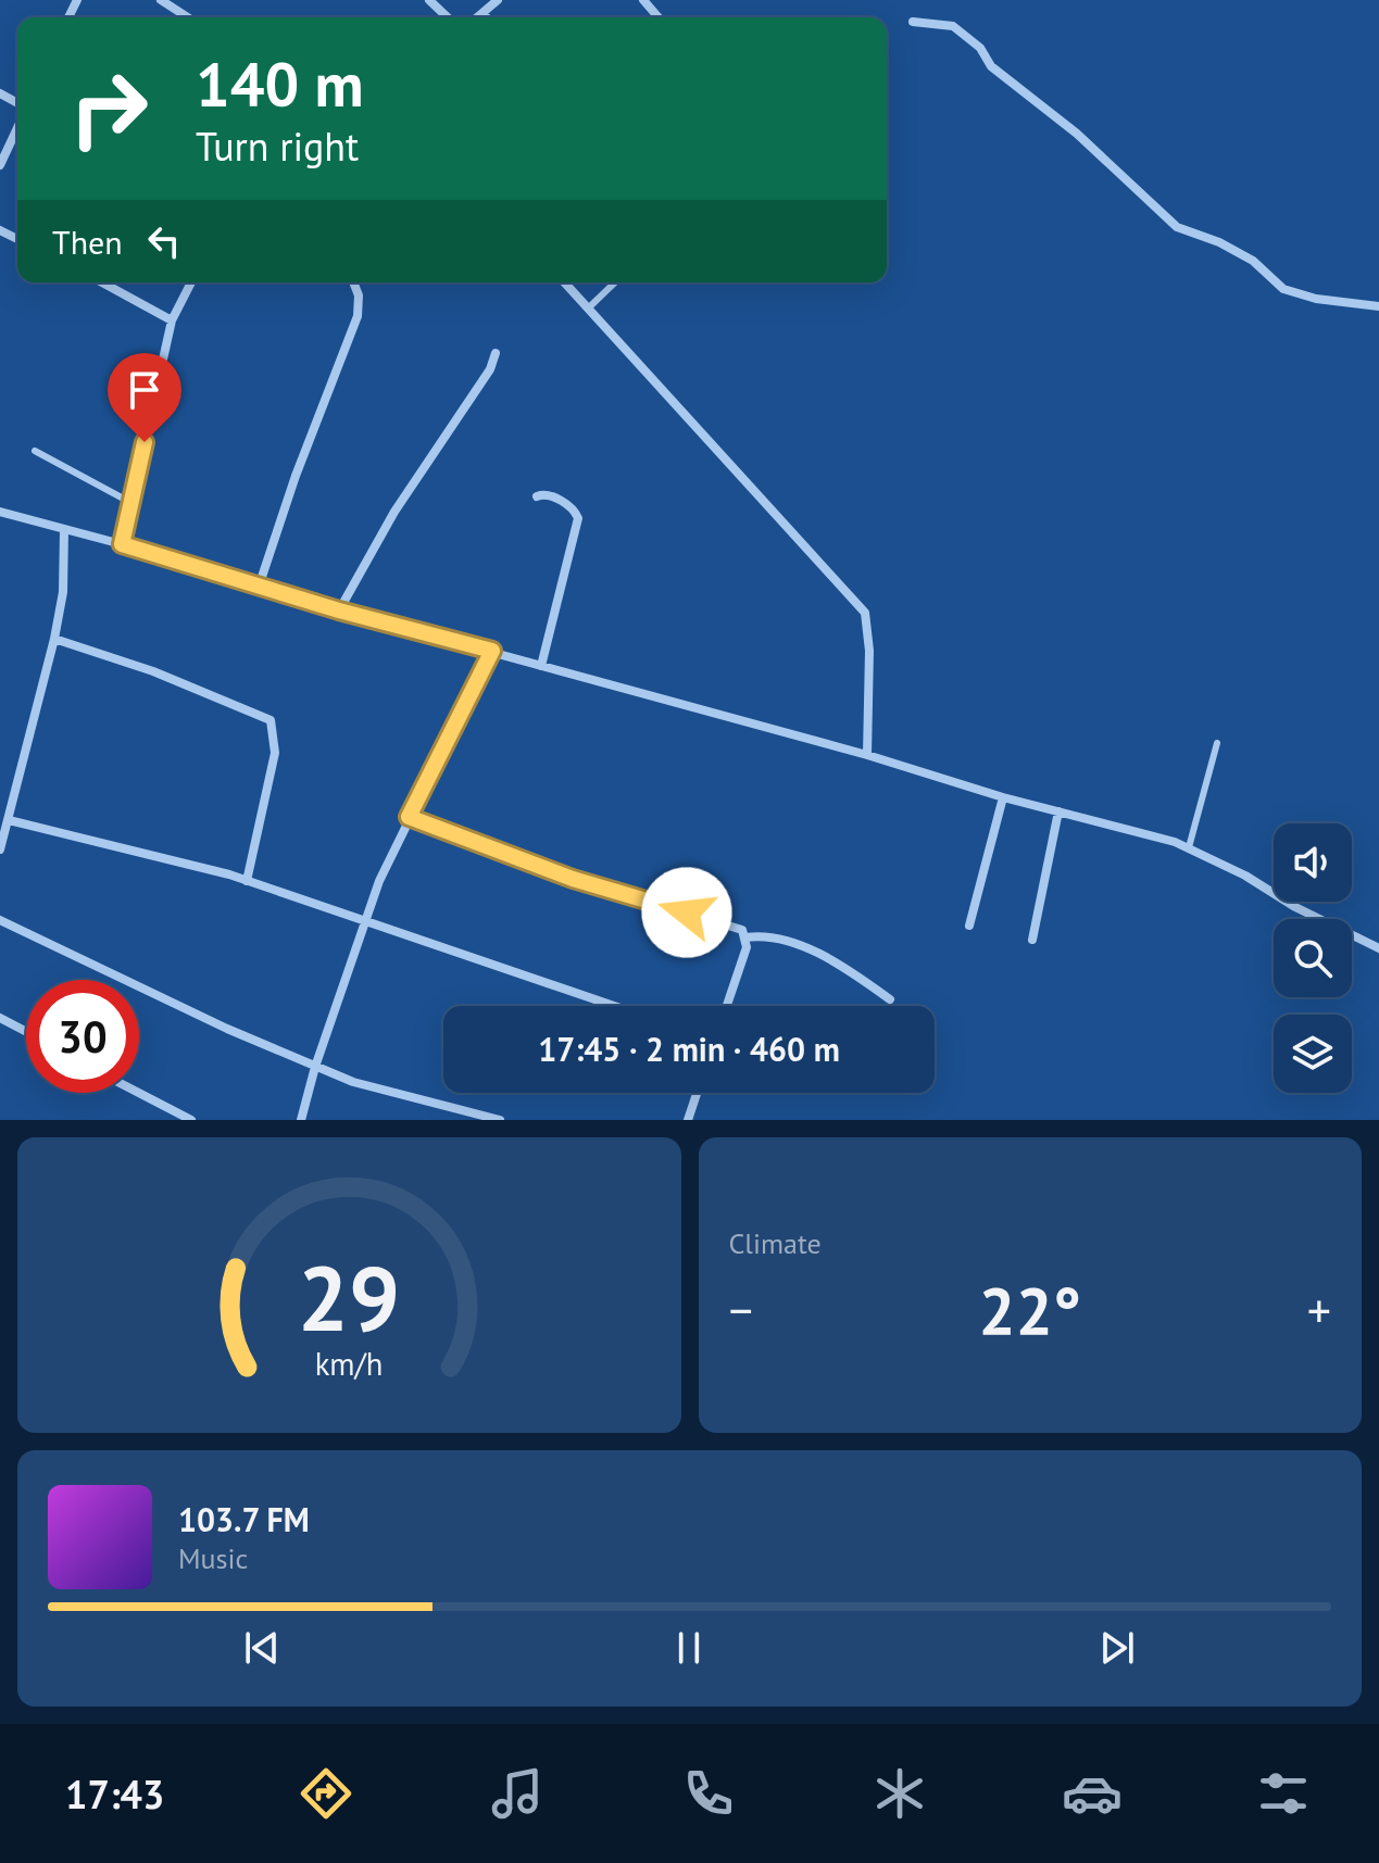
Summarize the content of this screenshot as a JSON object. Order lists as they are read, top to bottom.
{
  "page": {
    "turn": ["140 m", "Turn right"],
    "then": "Then",
    "limit": "30",
    "trip": "17:45 · 2 min · 460 m",
    "tile": "Climate",
    "heat": ["−", "22°", "+"],
    "song": ["103.7 FM", "Music"],
    "tabs": "17:43",
    "gauge": ["29", "km/h"]
  }
}
